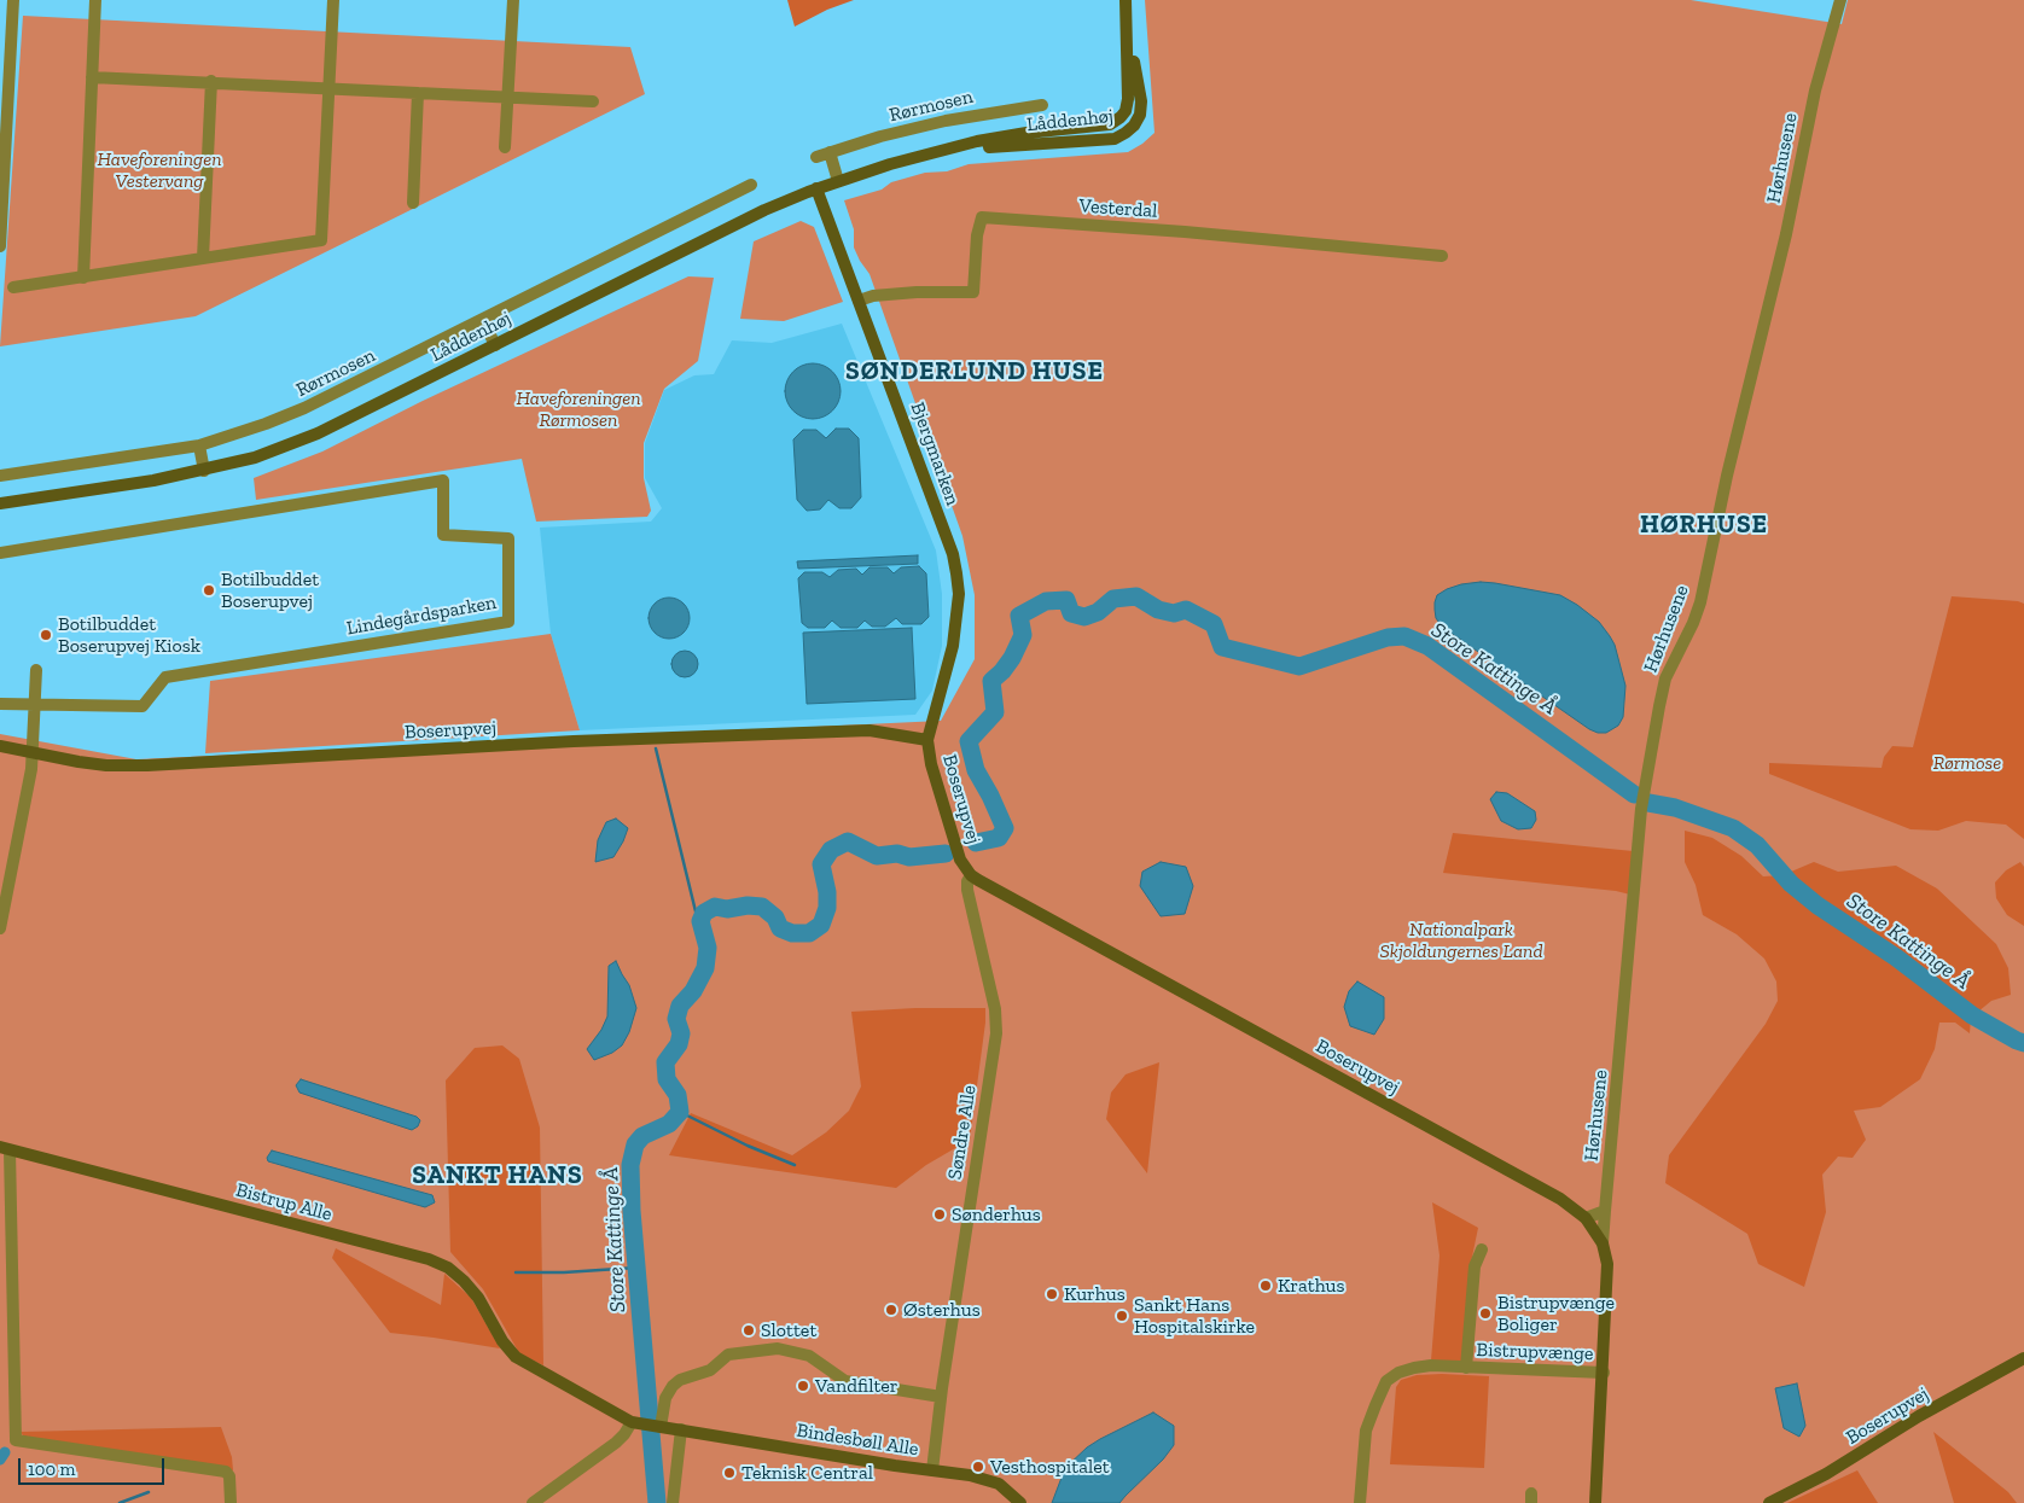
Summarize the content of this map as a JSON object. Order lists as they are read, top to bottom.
{
  "streets": {
    "street": [
      "Rørmosen",
      "Låddenhøj",
      "Hørhusene",
      "Vesterdal",
      "Bjergmarken",
      "Lindegårdsparken",
      "Boserupvej",
      "Søndre Alle",
      "Bistrup Alle",
      "Bistrupvænge",
      "Bindesbøll Alle"
    ]
  },
  "crossings": [
    ["Låddenhøj", "Bjergmarken"],
    ["Hørhusene", "Boserupvej"],
    ["Vesterdal", "Bjergmarken"],
    ["Bjergmarken", "Boserupvej"],
    ["Boserupvej", "Søndre Alle"],
    ["Boserupvej", "Bistrupvænge"],
    ["Søndre Alle", "Bindesbøll Alle"],
    ["Bistrup Alle", "Bindesbøll Alle"]
  ],
  "districts": ["SØNDERLUND HUSE", "HØRHUSE", "SANKT HANS"],
  "water": ["Store Kattinge Å"],
  "parks": [
    "Haveforeningen Vestervang",
    "Haveforeningen Rørmosen",
    "Rørmose",
    "Nationalpark Skjoldungernes Land"
  ],
  "places": [
    "Botilbuddet Boserupvej",
    "Botilbuddet Boserupvej Kiosk",
    "Sønderhus",
    "Krathus",
    "Kurhus",
    "Østerhus",
    "Bistrupvænge Boliger",
    "Sankt Hans Hospitalskirke",
    "Slottet",
    "Vandfilter",
    "Vesthospitalet",
    "Teknisk Central"
  ],
  "scale_bar": "100 m"
}
